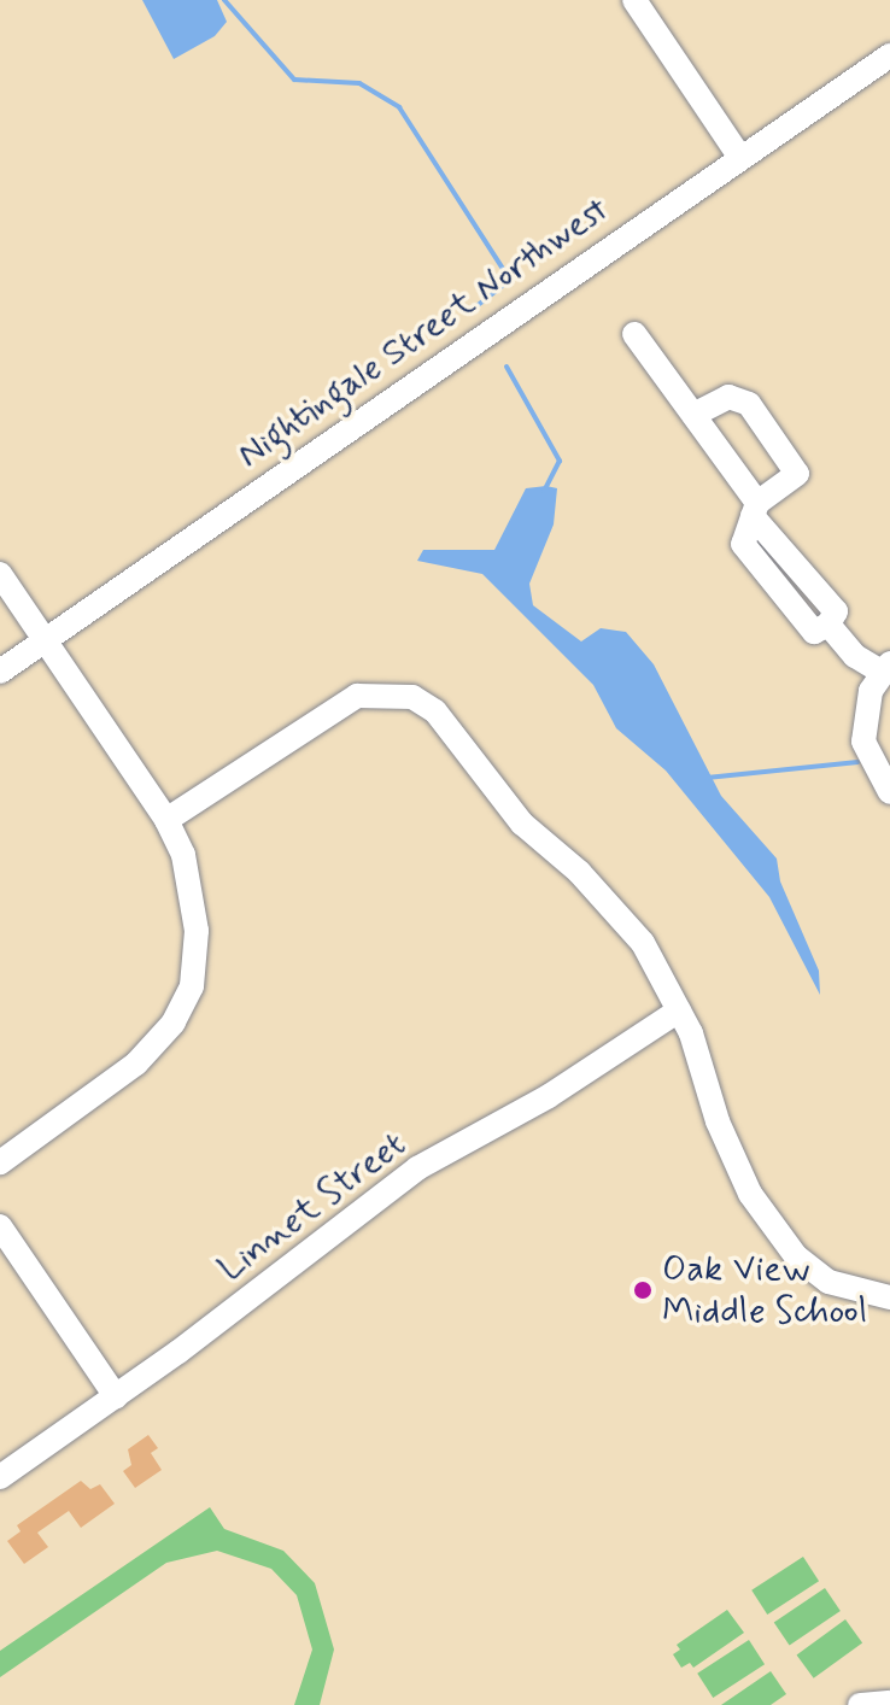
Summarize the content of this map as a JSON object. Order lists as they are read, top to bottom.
{
  "streets": {
    "street": ["Nightingale Street Northwest", "Linnet Street"]
  },
  "places": ["Oak View Middle School"]
}
